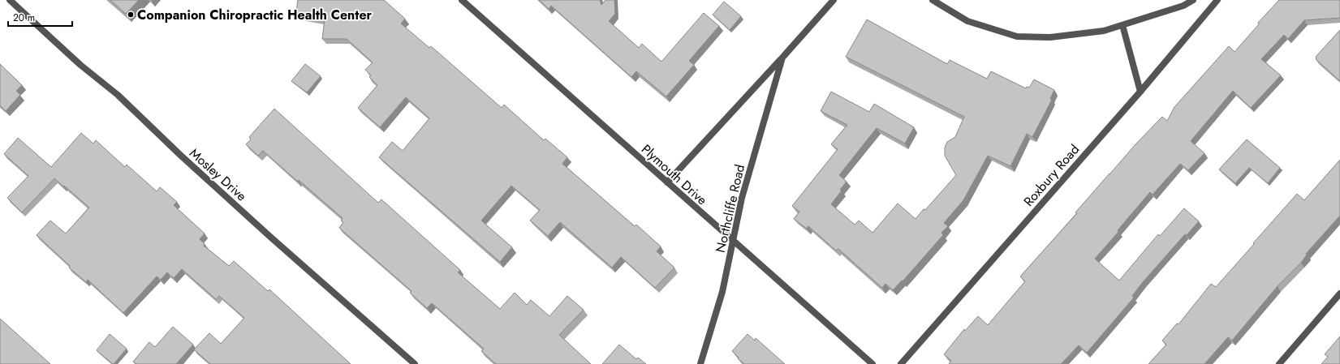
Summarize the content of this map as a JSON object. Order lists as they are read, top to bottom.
{
  "streets": {
    "street": [
      "Mosley Drive",
      "Plymouth Drive",
      "Roxbury Road",
      "Northcliffe Road"
    ]
  },
  "crossings": [
    ["Plymouth Drive", "Northcliffe Road"]
  ],
  "places": ["Companion Chiropractic Health Center"],
  "scale_bar": "20 m"
}
